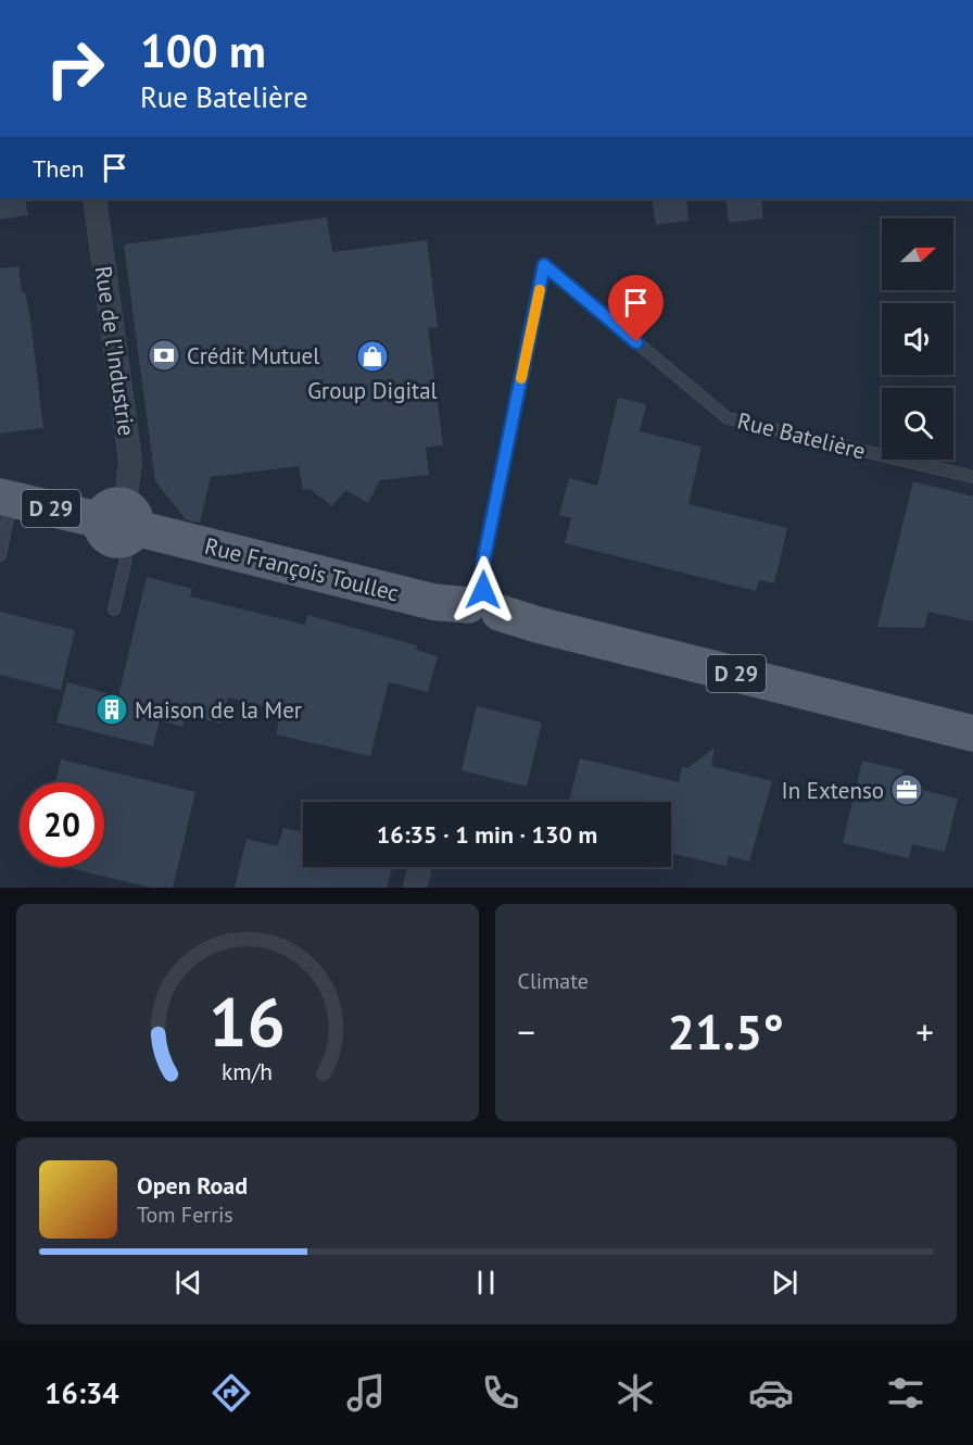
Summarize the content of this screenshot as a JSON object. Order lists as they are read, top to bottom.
{
  "streets": {
    "main road": ["D 29", "Rue François Toullec"],
    "street": ["Rue de l'Industrie"],
    "lane": ["Rue Batelière"]
  },
  "crossings": [
    ["Rue de l'Industrie", "Rue François Toullec"],
    ["Rue Batelière", "Rue François Toullec"]
  ],
  "places": {
    "bank": ["Crédit Mutuel"],
    "shop": ["Group Digital"],
    "building": ["Maison de la Mer"],
    "office": ["In Extenso"]
  },
  "north": "right",
  "page": {
    "turn": ["100 m", "Rue Batelière"],
    "then": "Then",
    "limit": "20",
    "trip": "16:35 · 1 min · 130 m",
    "tile": "Climate",
    "heat": ["−", "21.5°", "+"],
    "song": ["Open Road", "Tom Ferris"],
    "tabs": "16:34",
    "gauge": ["16", "km/h"]
  }
}
